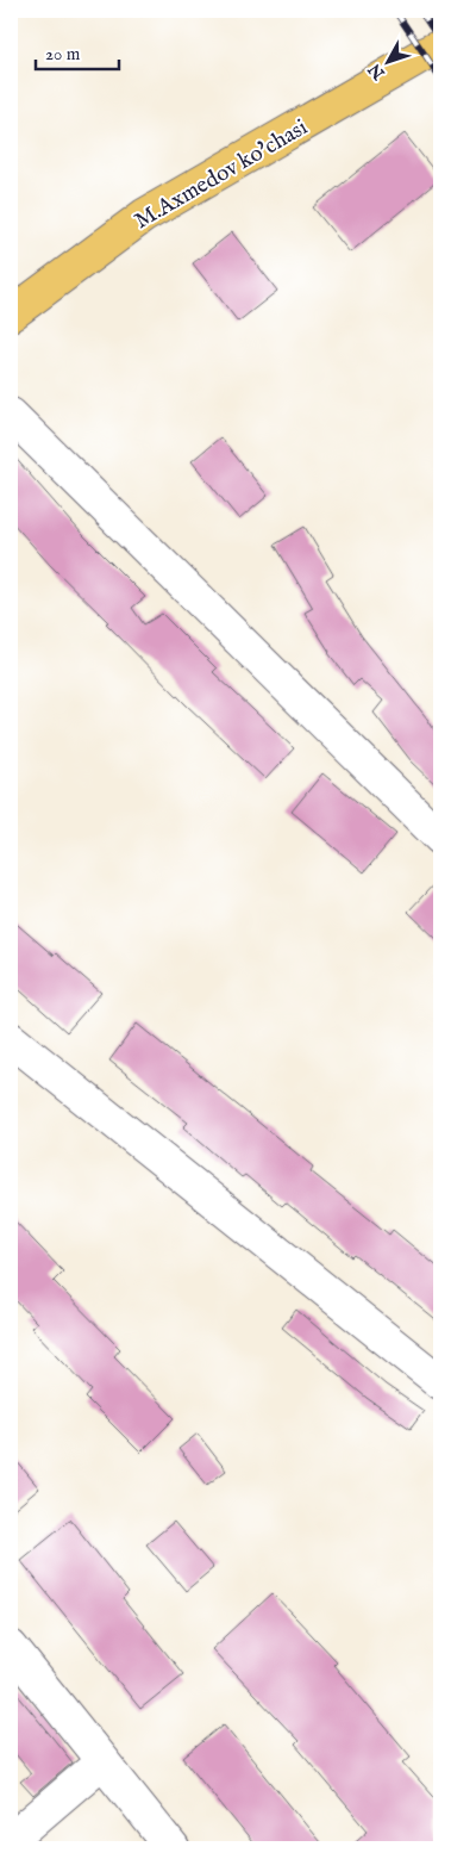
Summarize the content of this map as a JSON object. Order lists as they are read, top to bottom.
{
  "streets": {
    "main road": ["M.Axmedov ko'chasi"]
  },
  "scale_bar": "20 m",
  "north": "bottom left"
}
